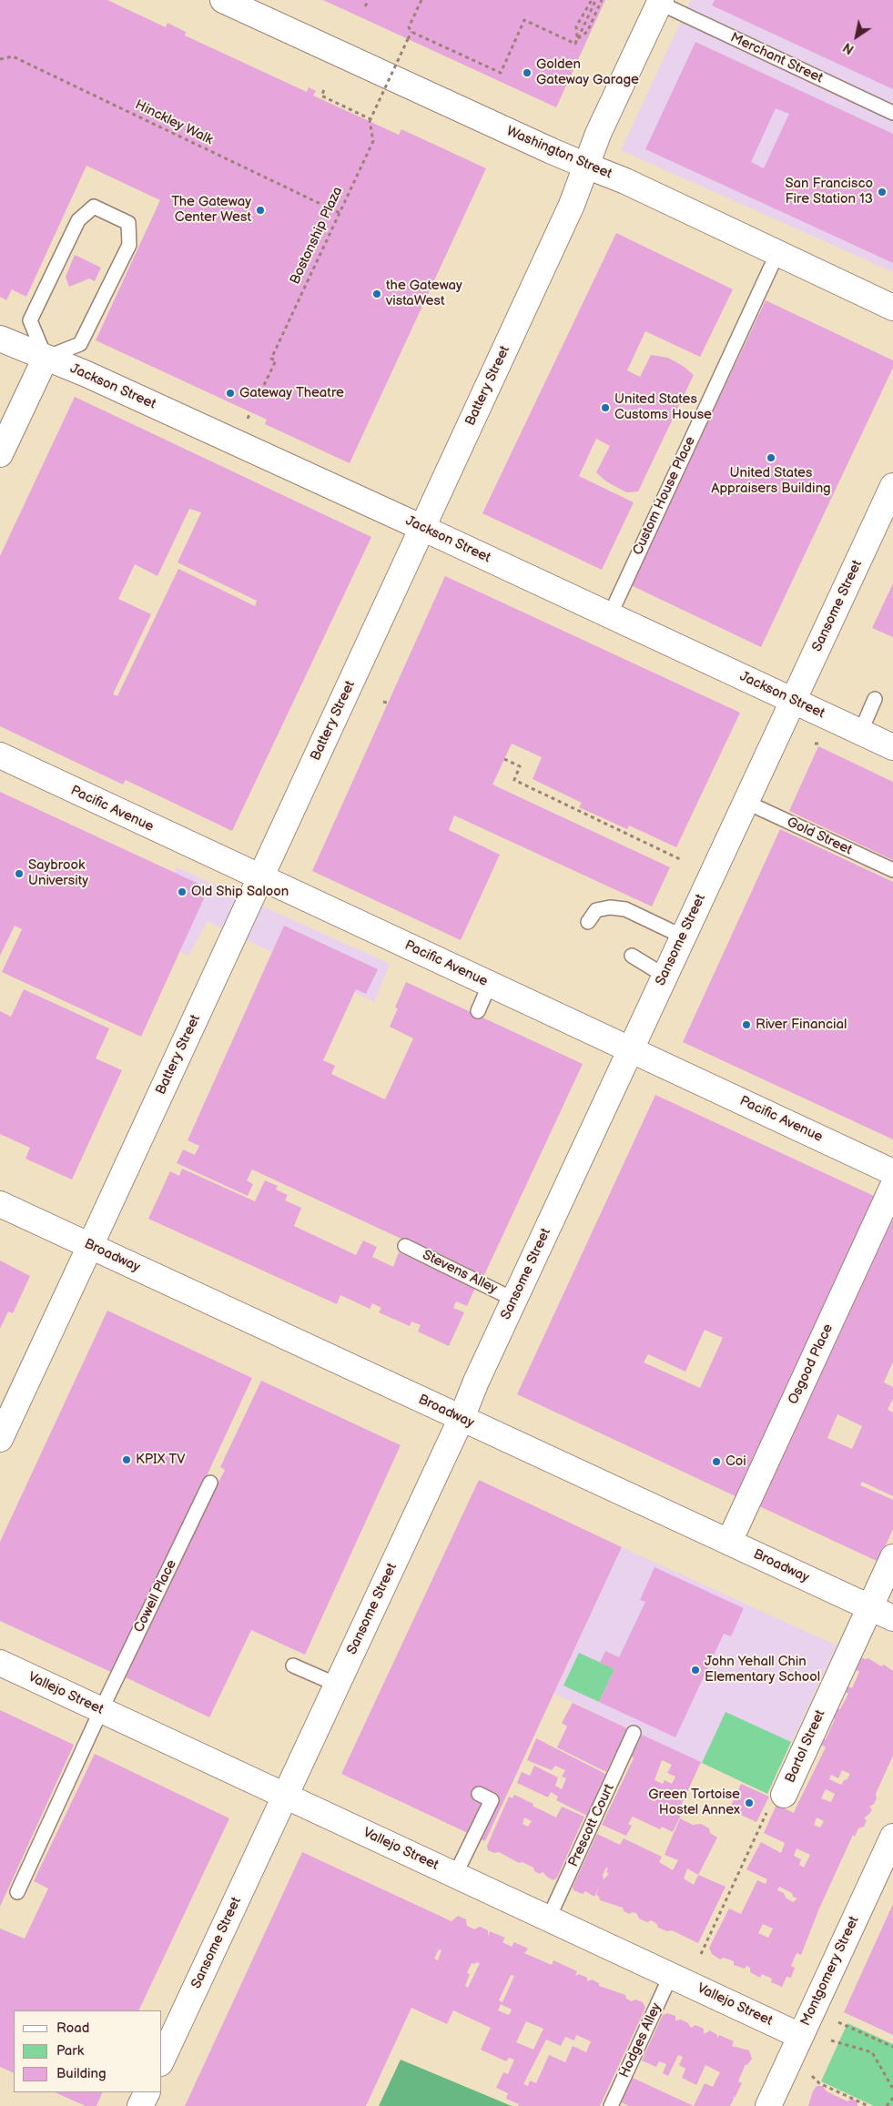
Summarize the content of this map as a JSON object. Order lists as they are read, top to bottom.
{
  "streets": {
    "street": [
      "Washington Street",
      "Battery Street",
      "Jackson Street",
      "Sansome Street",
      "Pacific Avenue",
      "Broadway",
      "Osgood Place",
      "Vallejo Street",
      "Bartol Street",
      "Montgomery Street"
    ],
    "lane": [
      "Merchant Street",
      "Custom House Place",
      "Gold Street",
      "Stevens Alley",
      "Cowell Place",
      "Prescott Court",
      "Hodges Alley"
    ],
    "path": ["Hinckley Walk", "Bostonship Plaza"]
  },
  "crossings": [
    ["Merchant Street", "Battery Street"],
    ["Hinckley Walk", "Bostonship Plaza"],
    ["Washington Street", "Battery Street"],
    ["Washington Street", "Custom House Place"],
    ["Battery Street", "Jackson Street"],
    ["Battery Street", "Pacific Avenue"],
    ["Battery Street", "Broadway"],
    ["Jackson Street", "Custom House Place"],
    ["Jackson Street", "Sansome Street"],
    ["Sansome Street", "Pacific Avenue"],
    ["Sansome Street", "Gold Street"],
    ["Sansome Street", "Broadway"],
    ["Sansome Street", "Stevens Alley"],
    ["Sansome Street", "Vallejo Street"],
    ["Broadway", "Osgood Place"],
    ["Broadway", "Bartol Street"],
    ["Cowell Place", "Vallejo Street"],
    ["Vallejo Street", "Prescott Court"],
    ["Vallejo Street", "Montgomery Street"],
    ["Vallejo Street", "Hodges Alley"]
  ],
  "places": [
    "Golden Gateway Garage",
    "San Francisco Fire Station 13",
    "The Gateway Center West",
    "the Gateway vistaWest",
    "Gateway Theatre",
    "United States Customs House",
    "United States Appraisers Building",
    "Saybrook University",
    "Old Ship Saloon",
    "River Financial",
    "KPIX TV",
    "Coi",
    "John Yehall Chin Elementary School",
    "Green Tortoise Hostel Annex"
  ],
  "legend": ["Road", "Park", "Building"],
  "north": "bottom left"
}
